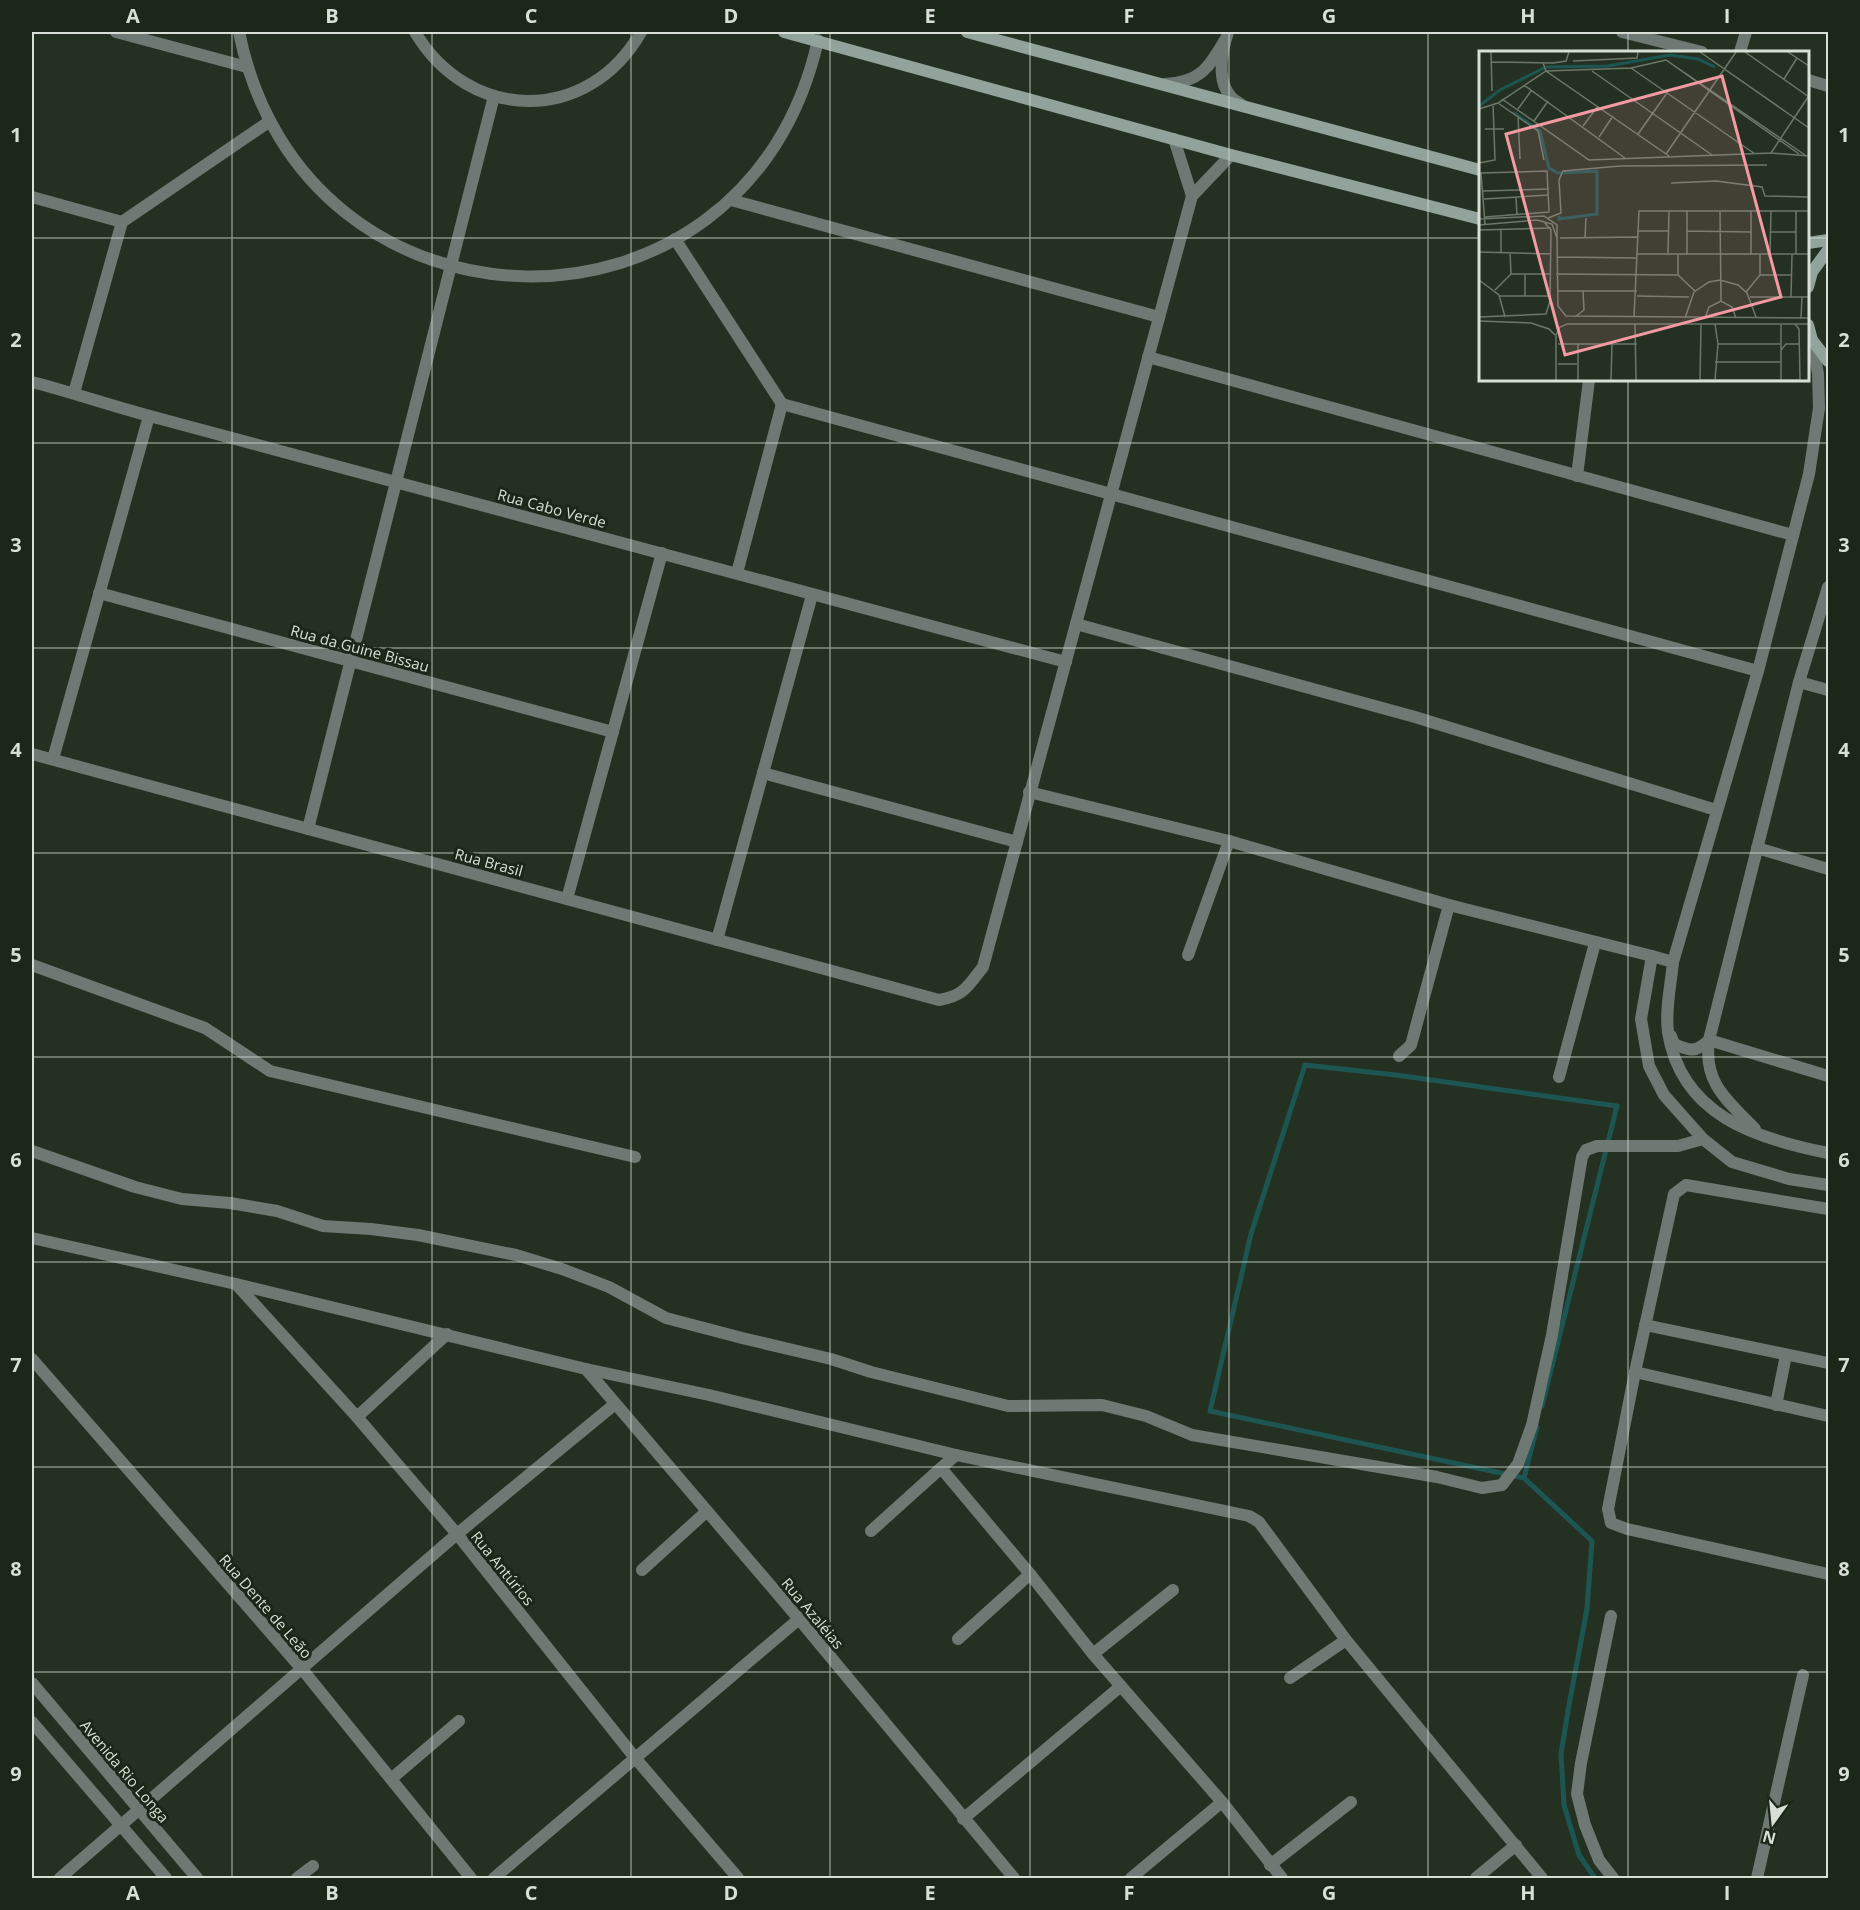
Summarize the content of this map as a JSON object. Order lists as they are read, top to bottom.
{
  "streets": {
    "street": [
      "Rua Cabo Verde",
      "Rua da Guine Bissau",
      "Rua Brasil",
      "Rua Antúrios",
      "Rua Dente de Leão",
      "Rua Azaléias",
      "Avenida Rio Longa"
    ]
  },
  "north": "bottom",
  "grid": {
    "columns": [
      "A",
      "B",
      "C",
      "D",
      "E",
      "F",
      "G",
      "H",
      "I"
    ],
    "rows": [
      "1",
      "2",
      "3",
      "4",
      "5",
      "6",
      "7",
      "8",
      "9"
    ]
  }
}
